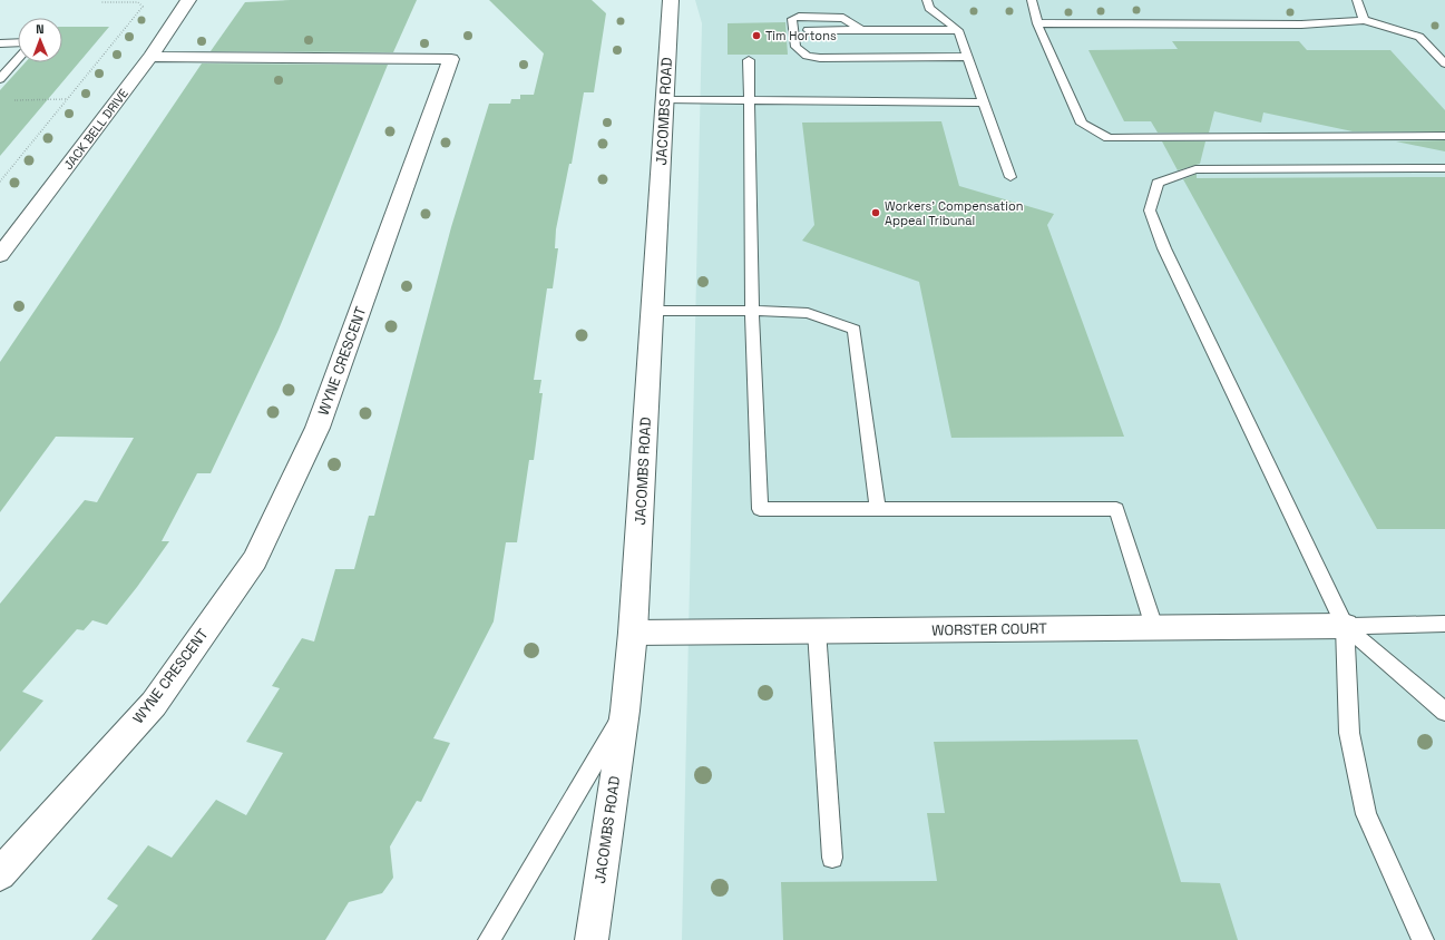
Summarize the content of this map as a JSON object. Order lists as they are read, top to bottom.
{
  "streets": {
    "street": [
      "JACOMBS ROAD",
      "JACK BELL DRIVE",
      "WYNE CRESCENT",
      "WORSTER COURT"
    ]
  },
  "crossings": [
    ["JACOMBS ROAD", "WORSTER COURT"],
    ["JACK BELL DRIVE", "WYNE CRESCENT"]
  ],
  "places": ["Tim Hortons", "Workers' Compensation Appeal Tribunal"],
  "north": "top"
}
